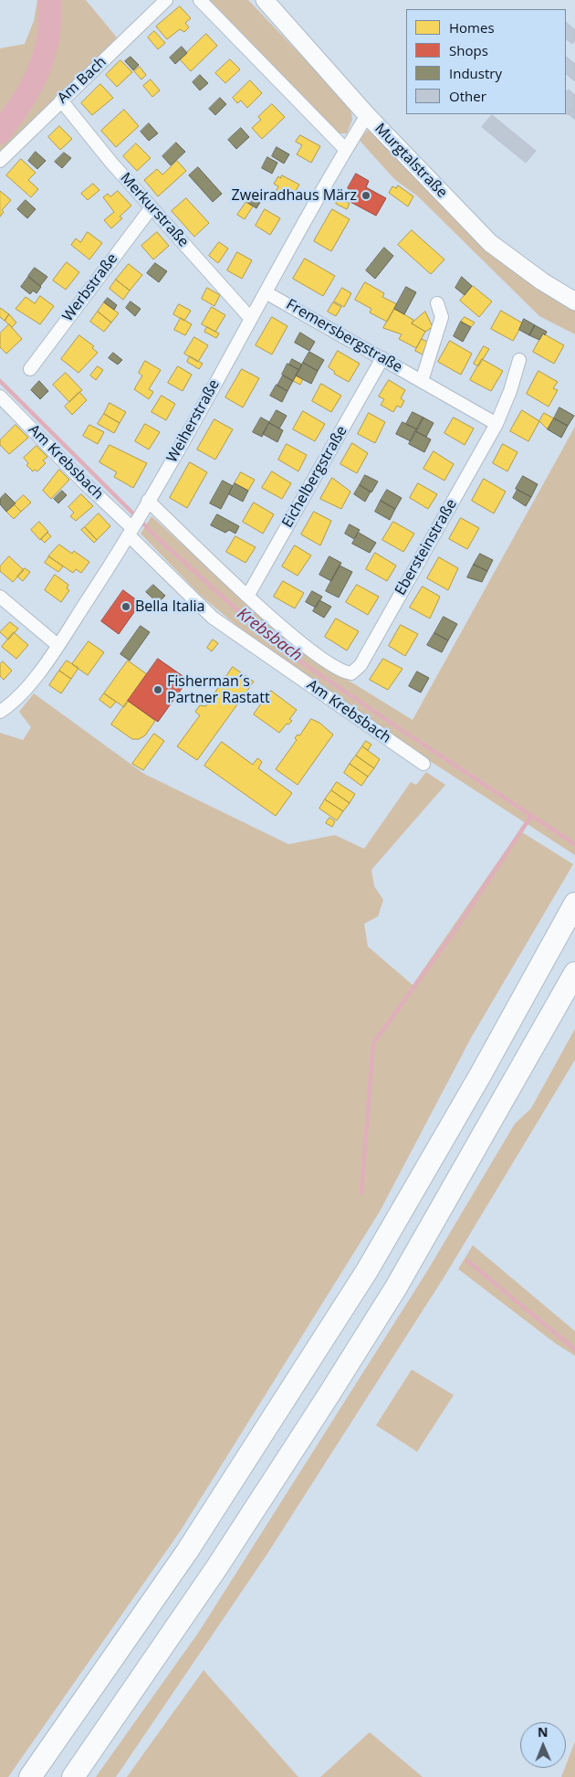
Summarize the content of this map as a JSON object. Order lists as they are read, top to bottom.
{
  "streets": {
    "main road": ["Murgtalstraße"],
    "street": [
      "Am Bach",
      "Merkurstraße",
      "Werbstraße",
      "Fremersbergstraße",
      "Weiherstraße",
      "Am Krebsbach",
      "Eichelbergstraße",
      "Ebersteinstraße"
    ]
  },
  "crossings": [
    ["Am Bach", "Merkurstraße"],
    ["Murgtalstraße", "Weiherstraße"],
    ["Merkurstraße", "Werbstraße"],
    ["Merkurstraße", "Weiherstraße"],
    ["Fremersbergstraße", "Weiherstraße"],
    ["Fremersbergstraße", "Eichelbergstraße"],
    ["Fremersbergstraße", "Ebersteinstraße"],
    ["Weiherstraße", "Am Krebsbach"],
    ["Eichelbergstraße", "Ebersteinstraße"]
  ],
  "water": ["Krebsbach"],
  "places": ["Zweiradhaus März", "Bella Italia", "Fisherman´s Partner Rastatt"],
  "legend": [
    "Homes",
    "Shops",
    "Industry",
    "Other"
  ],
  "north": "top"
}
